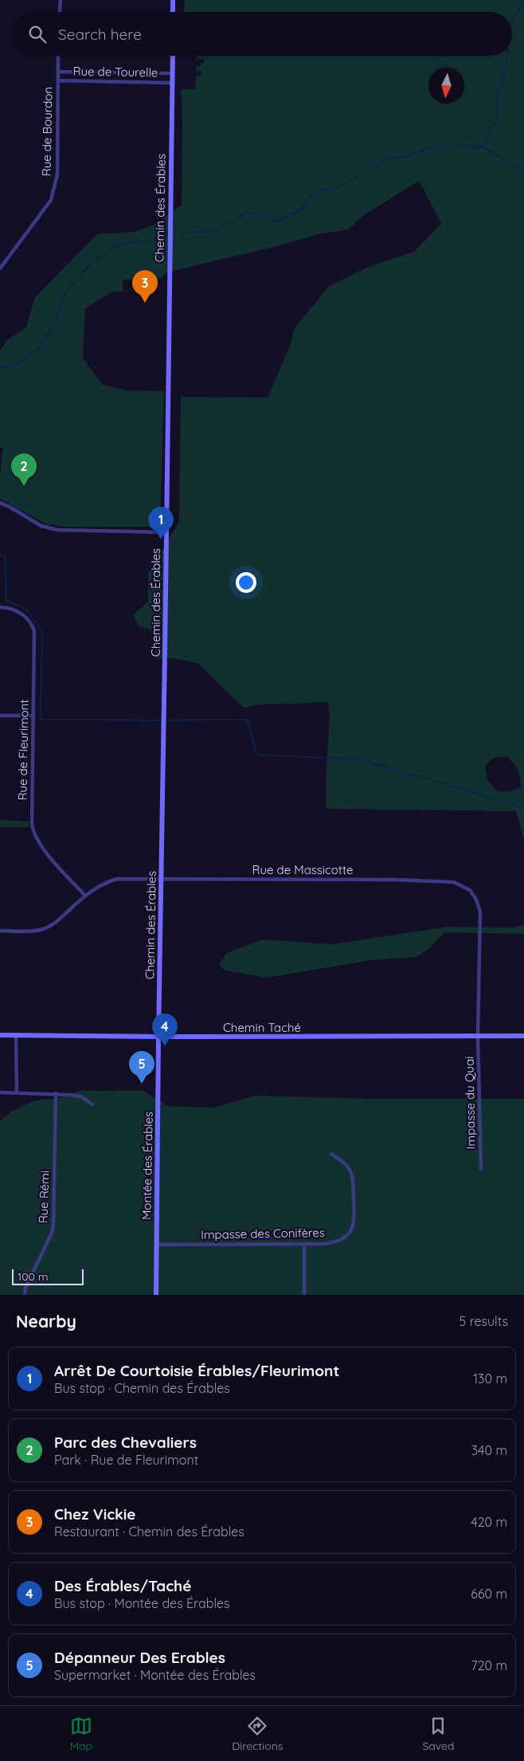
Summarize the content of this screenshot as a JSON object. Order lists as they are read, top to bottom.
{
  "streets": {
    "street": [
      "Rue de Tourelle",
      "Rue de Bourdon",
      "Chemin des Érables",
      "Rue de Fleurimont",
      "Rue de Massicotte",
      "Chemin Taché",
      "Impasse du Quai",
      "Montée des Érables",
      "Rue Rémi",
      "Impasse des Conifères"
    ]
  },
  "crossings": [
    ["Rue de Tourelle", "Rue de Bourdon"],
    ["Rue de Tourelle", "Chemin des Érables"],
    ["Chemin des Érables", "Rue de Massicotte"],
    ["Chemin des Érables", "Chemin Taché"],
    ["Chemin des Érables", "Montée des Érables"],
    ["Rue de Fleurimont", "Rue de Massicotte"],
    ["Rue de Massicotte", "Chemin Taché"],
    ["Rue de Massicotte", "Impasse du Quai"],
    ["Chemin Taché", "Impasse du Quai"],
    ["Chemin Taché", "Montée des Érables"],
    ["Montée des Érables", "Impasse des Conifères"]
  ],
  "scale_bar": "100 m",
  "north": "bottom",
  "page": {
    "search": "Search here",
    "pins": [
      "3",
      "2",
      "1",
      "4",
      "5"
    ],
    "scale": "100 m",
    "heading": ["Nearby", "5 results"],
    "list": [
      {
        "mark": "1",
        "name": "Arrêt De Courtoisie Érables/Fleurimont",
        "note": "Bus stop · Chemin des Érables",
        "value": "130 m"
      },
      {
        "mark": "2",
        "name": "Parc des Chevaliers",
        "note": "Park · Rue de Fleurimont",
        "value": "340 m"
      },
      {
        "mark": "3",
        "name": "Chez Vickie",
        "note": "Restaurant · Chemin des Érables",
        "value": "420 m"
      },
      {
        "mark": "4",
        "name": "Des Érables/Taché",
        "note": "Bus stop · Montée des Érables",
        "value": "660 m"
      },
      {
        "mark": "5",
        "name": "Dépanneur Des Erables",
        "note": "Supermarket · Montée des Érables",
        "value": "720 m"
      }
    ],
    "nav": ["Map", "Directions", "Saved"]
  }
}
